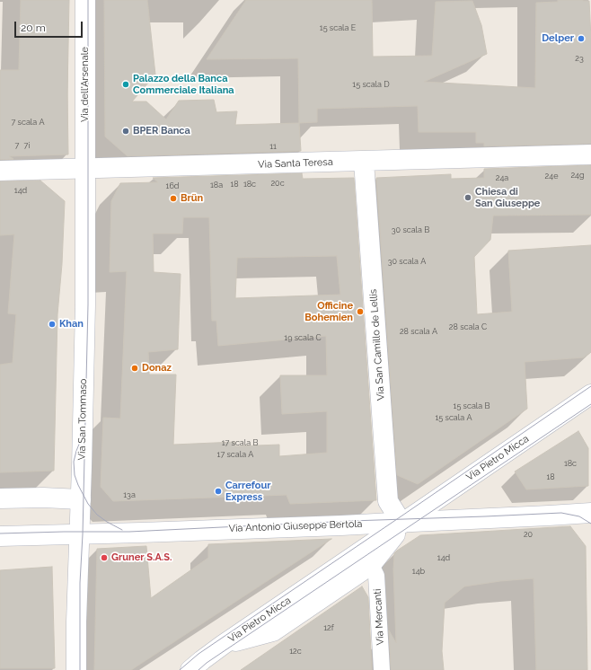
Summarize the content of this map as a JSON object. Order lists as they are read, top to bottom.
{
  "streets": {
    "street": [
      "Via dell'Arsenale",
      "Via Santa Teresa",
      "Via San Camillo de Lellis",
      "Via San Tommaso",
      "Via Pietro Micca",
      "Via Antonio Giuseppe Bertola",
      "Via Mercanti"
    ]
  },
  "crossings": [
    ["Via dell'Arsenale", "Via Santa Teresa"],
    ["Via dell'Arsenale", "Via San Tommaso"],
    ["Via Santa Teresa", "Via San Camillo de Lellis"],
    ["Via Santa Teresa", "Via San Tommaso"],
    ["Via San Camillo de Lellis", "Via Pietro Micca"],
    ["Via San Camillo de Lellis", "Via Antonio Giuseppe Bertola"],
    ["Via San Tommaso", "Via Antonio Giuseppe Bertola"],
    ["Via Pietro Micca", "Via Antonio Giuseppe Bertola"],
    ["Via Pietro Micca", "Via Mercanti"]
  ],
  "places": [
    "Delper",
    "Palazzo della Banca Commerciale Italiana",
    "BPER Banca",
    "Chiesa di San Giuseppe",
    "Brün",
    "Officine Bohemien",
    "Khan",
    "Donaz",
    "Carrefour Express",
    "Gruner S.A.S."
  ],
  "house_numbers": [
    "15 scala E",
    "23",
    "15 scala D",
    "7 scala A",
    "7",
    "7i",
    "11",
    "24g",
    "24e",
    "24a",
    "20c",
    "18",
    "18c",
    "18a",
    "16d",
    "14d",
    "30 scala B",
    "30 scala A",
    "28 scala C",
    "28 scala A",
    "19 scala C",
    "15 scala B",
    "15 scala A",
    "17 scala B",
    "17 scala A",
    "18c",
    "18",
    "13a",
    "20",
    "14d",
    "14b",
    "12f",
    "12c"
  ],
  "scale_bar": "20 m"
}
